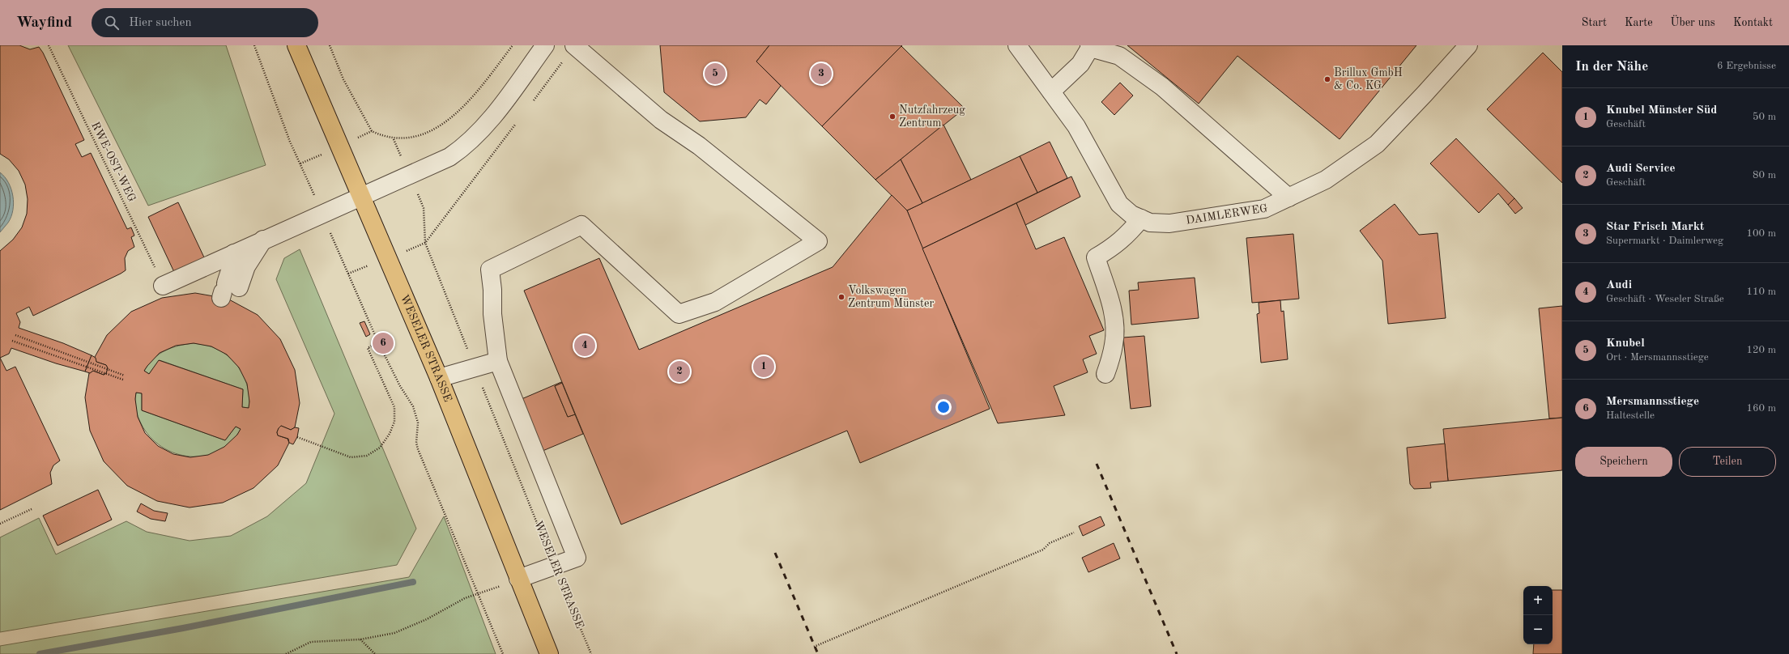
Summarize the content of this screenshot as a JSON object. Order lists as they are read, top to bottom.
{
  "streets": {
    "main road": ["WESELER STRASSE"],
    "street": ["DAIMLERWEG"],
    "path": ["RWE-OST-WEG"]
  },
  "places": ["Brillux GmbH & Co. KG", "Nutzfahrzeug Zentrum", "Volkswagen Zentrum Münster"],
  "page": {
    "header": "Wayfind",
    "search": "Hier suchen",
    "nav": [
      "Start",
      "Karte",
      "Über uns",
      "Kontakt"
    ],
    "heading": ["In der Nähe", "6 Ergebnisse"],
    "pins": [
      "3",
      "5",
      "6",
      "4",
      "1",
      "2"
    ],
    "list": [
      {
        "mark": "1",
        "name": "Knubel Münster Süd",
        "note": "Geschäft",
        "value": "50 m"
      },
      {
        "mark": "2",
        "name": "Audi Service",
        "note": "Geschäft",
        "value": "80 m"
      },
      {
        "mark": "3",
        "name": "Star Frisch Markt",
        "note": "Supermarkt · Daimlerweg",
        "value": "100 m"
      },
      {
        "mark": "4",
        "name": "Audi",
        "note": "Geschäft · Weseler Straße",
        "value": "110 m"
      },
      {
        "mark": "5",
        "name": "Knubel",
        "note": "Ort · Mersmannsstiege",
        "value": "120 m"
      },
      {
        "mark": "6",
        "name": "Mersmannsstiege",
        "note": "Haltestelle",
        "value": "160 m"
      }
    ],
    "buttons": ["Speichern", "Teilen"],
    "map_buttons": ["+", "−"]
  }
}
